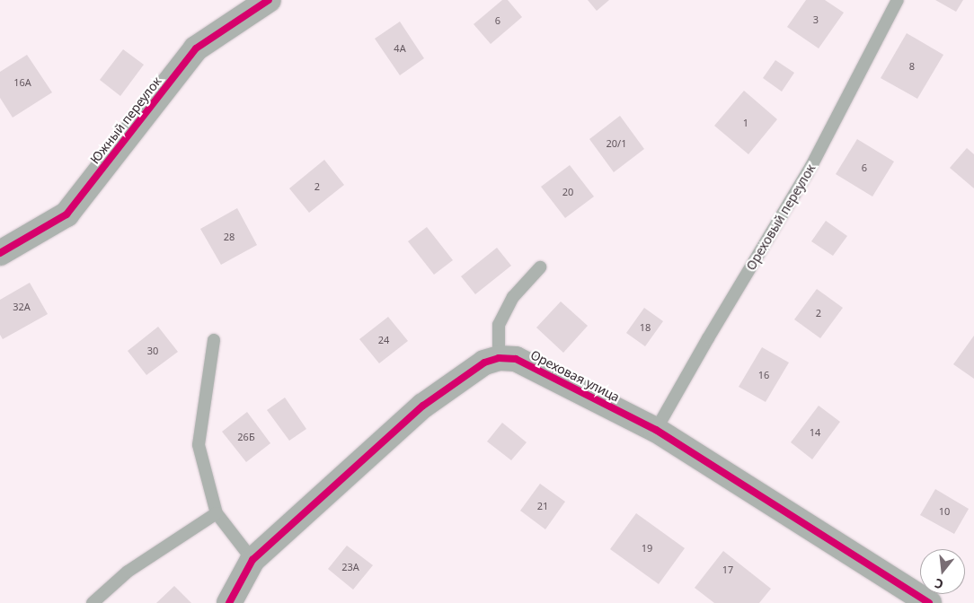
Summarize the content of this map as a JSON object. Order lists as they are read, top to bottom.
{
  "streets": {
    "street": ["Южный переулок", "Ореховая улица"],
    "lane": ["Ореховый переулок"]
  },
  "crossings": [
    ["Ореховый переулок", "Ореховая улица"]
  ],
  "house_numbers": [
    "3",
    "6",
    "4А",
    "8",
    "16А",
    "1",
    "20/1",
    "6",
    "2",
    "20",
    "28",
    "32А",
    "2",
    "18",
    "24",
    "30",
    "16",
    "14",
    "26Б",
    "21",
    "10",
    "19",
    "23А",
    "17"
  ],
  "north": "bottom"
}
